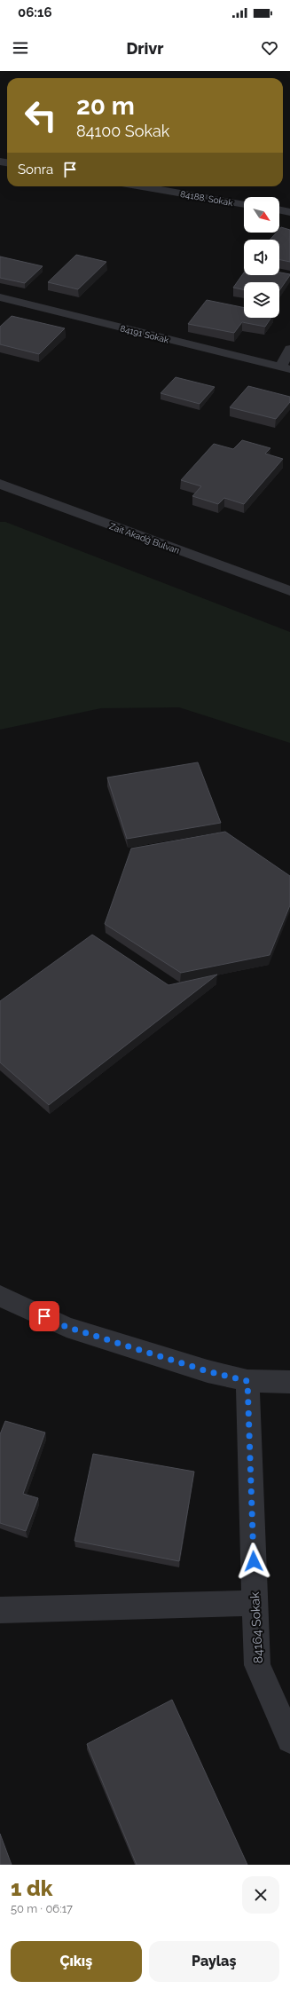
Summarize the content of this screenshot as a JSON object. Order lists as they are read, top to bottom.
{
  "streets": {
    "street": [
      "84188. Sokak",
      "84191 Sokak",
      "Zait Akadğ Bulvarı",
      "84164 Sokak"
    ]
  },
  "north": "bottom right",
  "page": {
    "status": "06:16",
    "header": "Drivr",
    "turn": ["20 m", "84100 Sokak"],
    "then": "Sonra",
    "heading": ["1 dk", "50 m · 06:17"],
    "buttons": ["Çıkış", "Paylaş"]
  }
}
